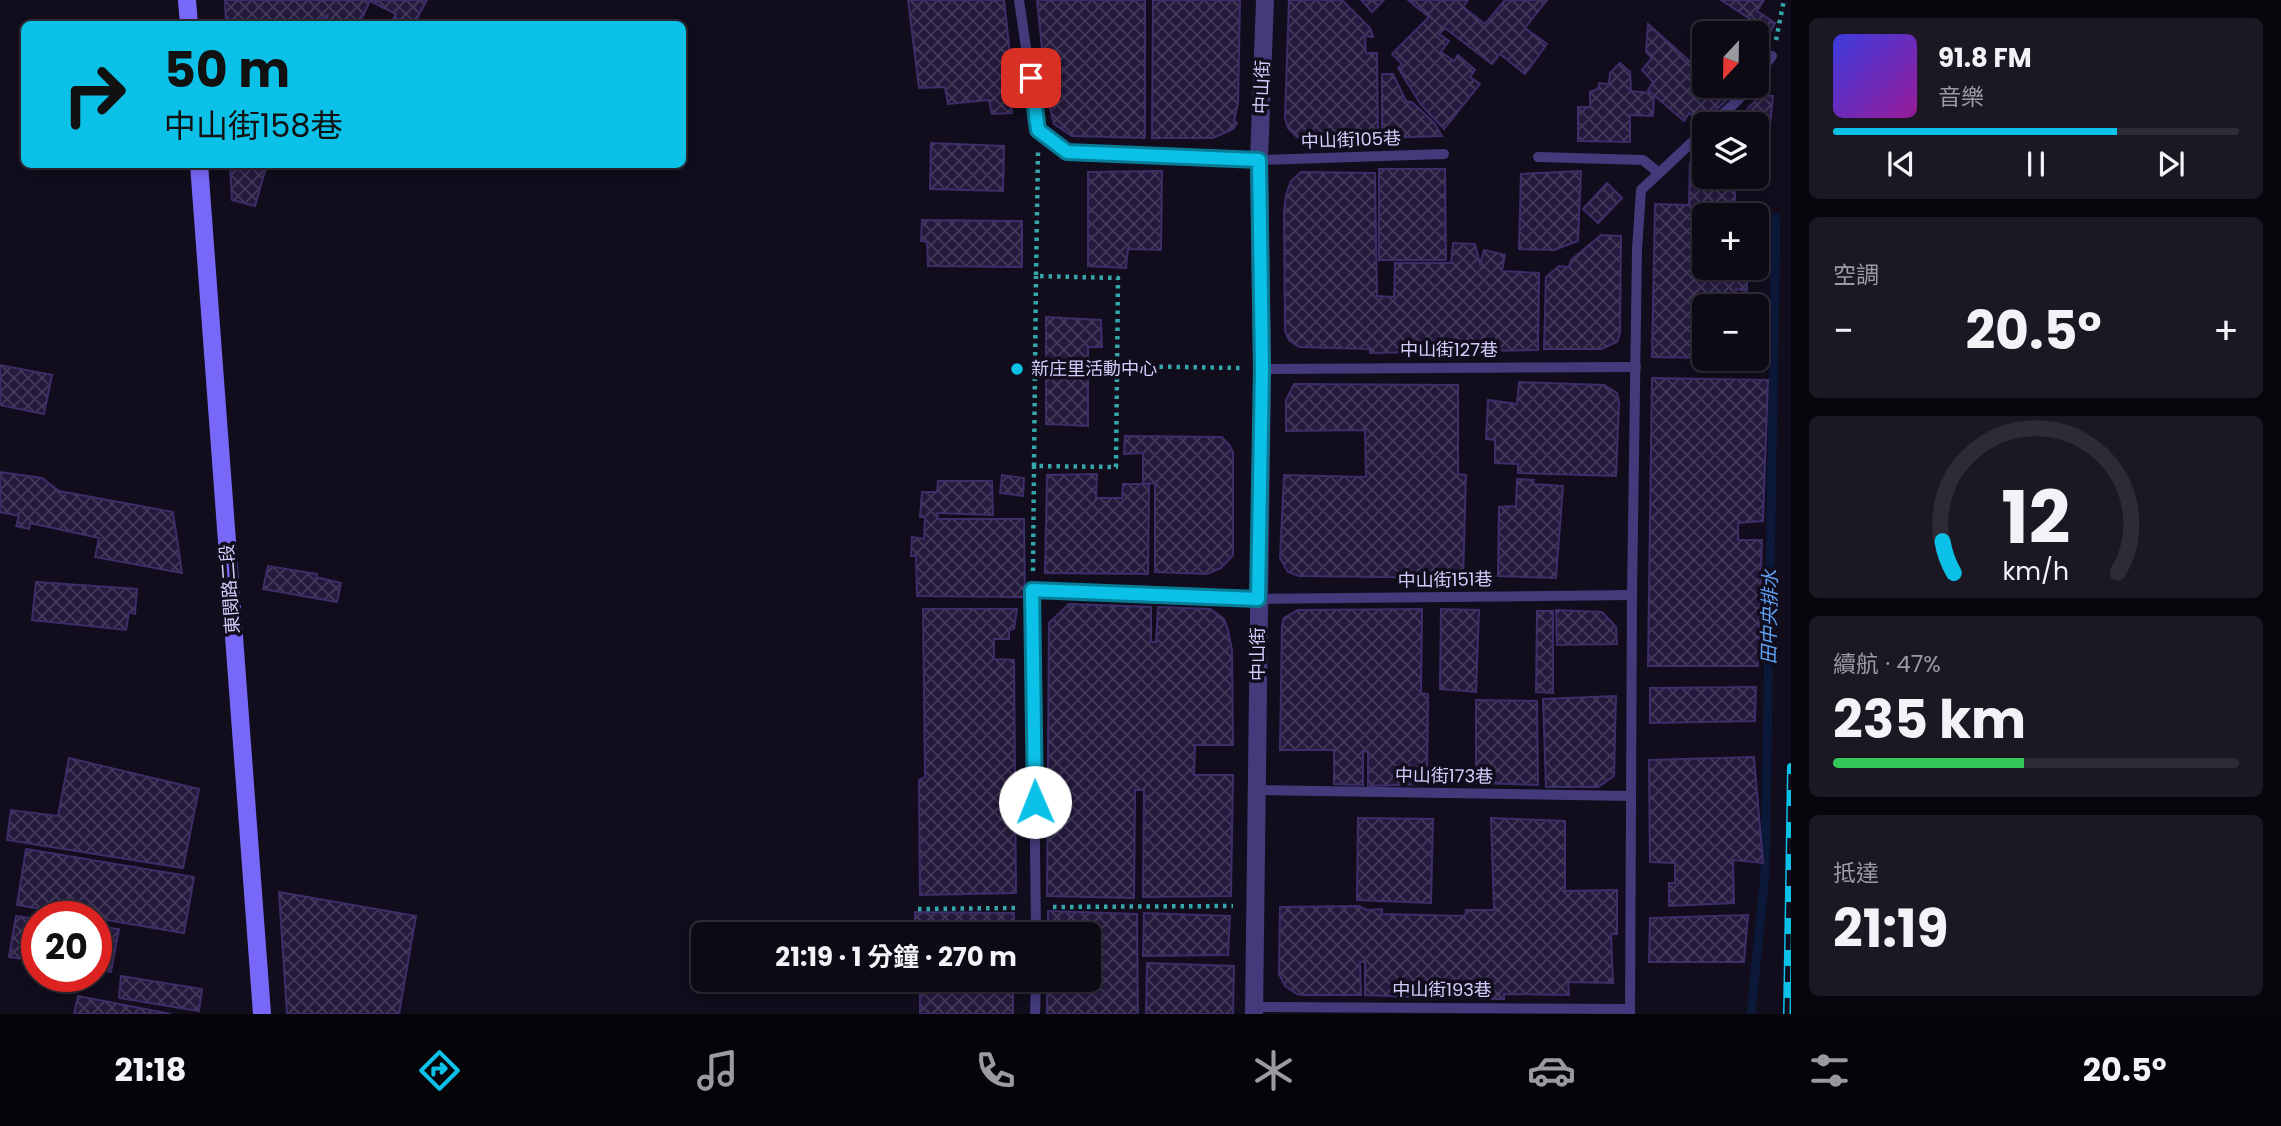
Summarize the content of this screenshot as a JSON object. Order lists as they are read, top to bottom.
{
  "streets": {
    "main road": ["東閔路二段"],
    "street": ["中山街"],
    "lane": [
      "中山街105巷",
      "中山街127巷",
      "中山街151巷",
      "中山街173巷",
      "中山街193巷"
    ]
  },
  "crossings": [
    ["中山街", "中山街105巷"],
    ["中山街", "中山街127巷"],
    ["中山街", "中山街151巷"],
    ["中山街", "中山街173巷"],
    ["中山街", "中山街193巷"]
  ],
  "water": ["田中央排水"],
  "places": ["新庄里活動中心"],
  "north": "bottom",
  "page": {
    "map_buttons": ["+", "−"],
    "turn": ["50 m", "中山街158巷"],
    "song": ["91.8 FM", "音樂"],
    "tile": [
      "空調",
      ["續航 · 47%", "235 km"],
      ["抵達", "21:19"]
    ],
    "heat": ["−", "20.5°", "+"],
    "limit": "20",
    "trip": "21:19 · 1 分鐘 · 270 m",
    "tabs": ["21:18", "20.5°"],
    "gauge": ["12", "km/h"]
  }
}
